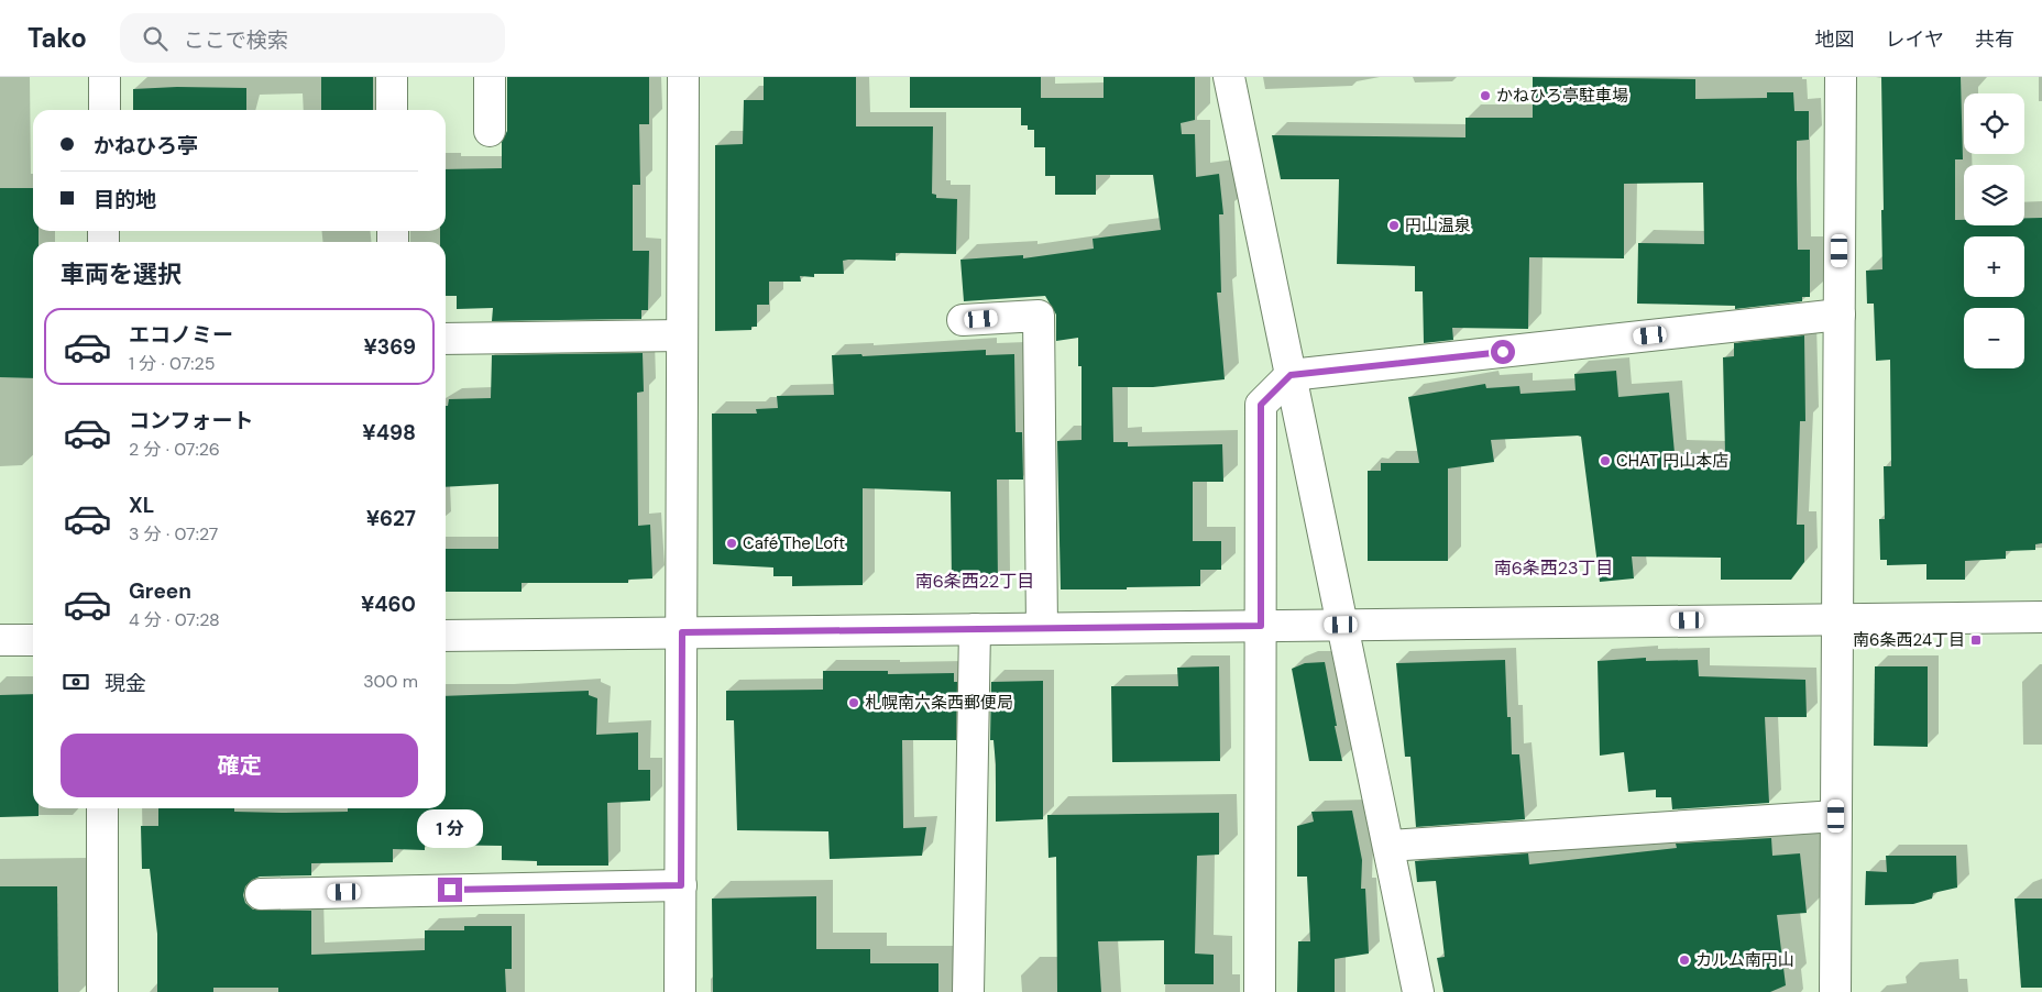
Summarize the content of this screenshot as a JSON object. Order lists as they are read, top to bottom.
{
  "districts": ["南6条西23丁目", "南6条西22丁目"],
  "places": {
    "other": [
      "かねひろ亭駐車場",
      "円山温泉",
      "CHAT 円山本店",
      "Café The Loft",
      "札幌南六条西郵便局",
      "カルム南円山"
    ],
    "transit": ["南6条西24丁目"]
  },
  "page": {
    "header": "Tako",
    "search": "ここで検索",
    "nav": ["地図", "レイヤ", "共有"],
    "map_buttons": ["+", "−"],
    "banner": ["かねひろ亭", "目的地"],
    "heading": "車両を選択",
    "list": [
      {
        "name": "エコノミー",
        "note": "1 分 · 07:25",
        "value": "¥369"
      },
      {
        "name": "コンフォート",
        "note": "2 分 · 07:26",
        "value": "¥498"
      },
      {
        "name": "XL",
        "note": "3 分 · 07:27",
        "value": "¥627"
      },
      {
        "name": "Green",
        "note": "4 分 · 07:28",
        "value": "¥460"
      }
    ],
    "pay": ["現金", "300 m"],
    "buttons": "確定",
    "bubble": "1 分"
  }
}
